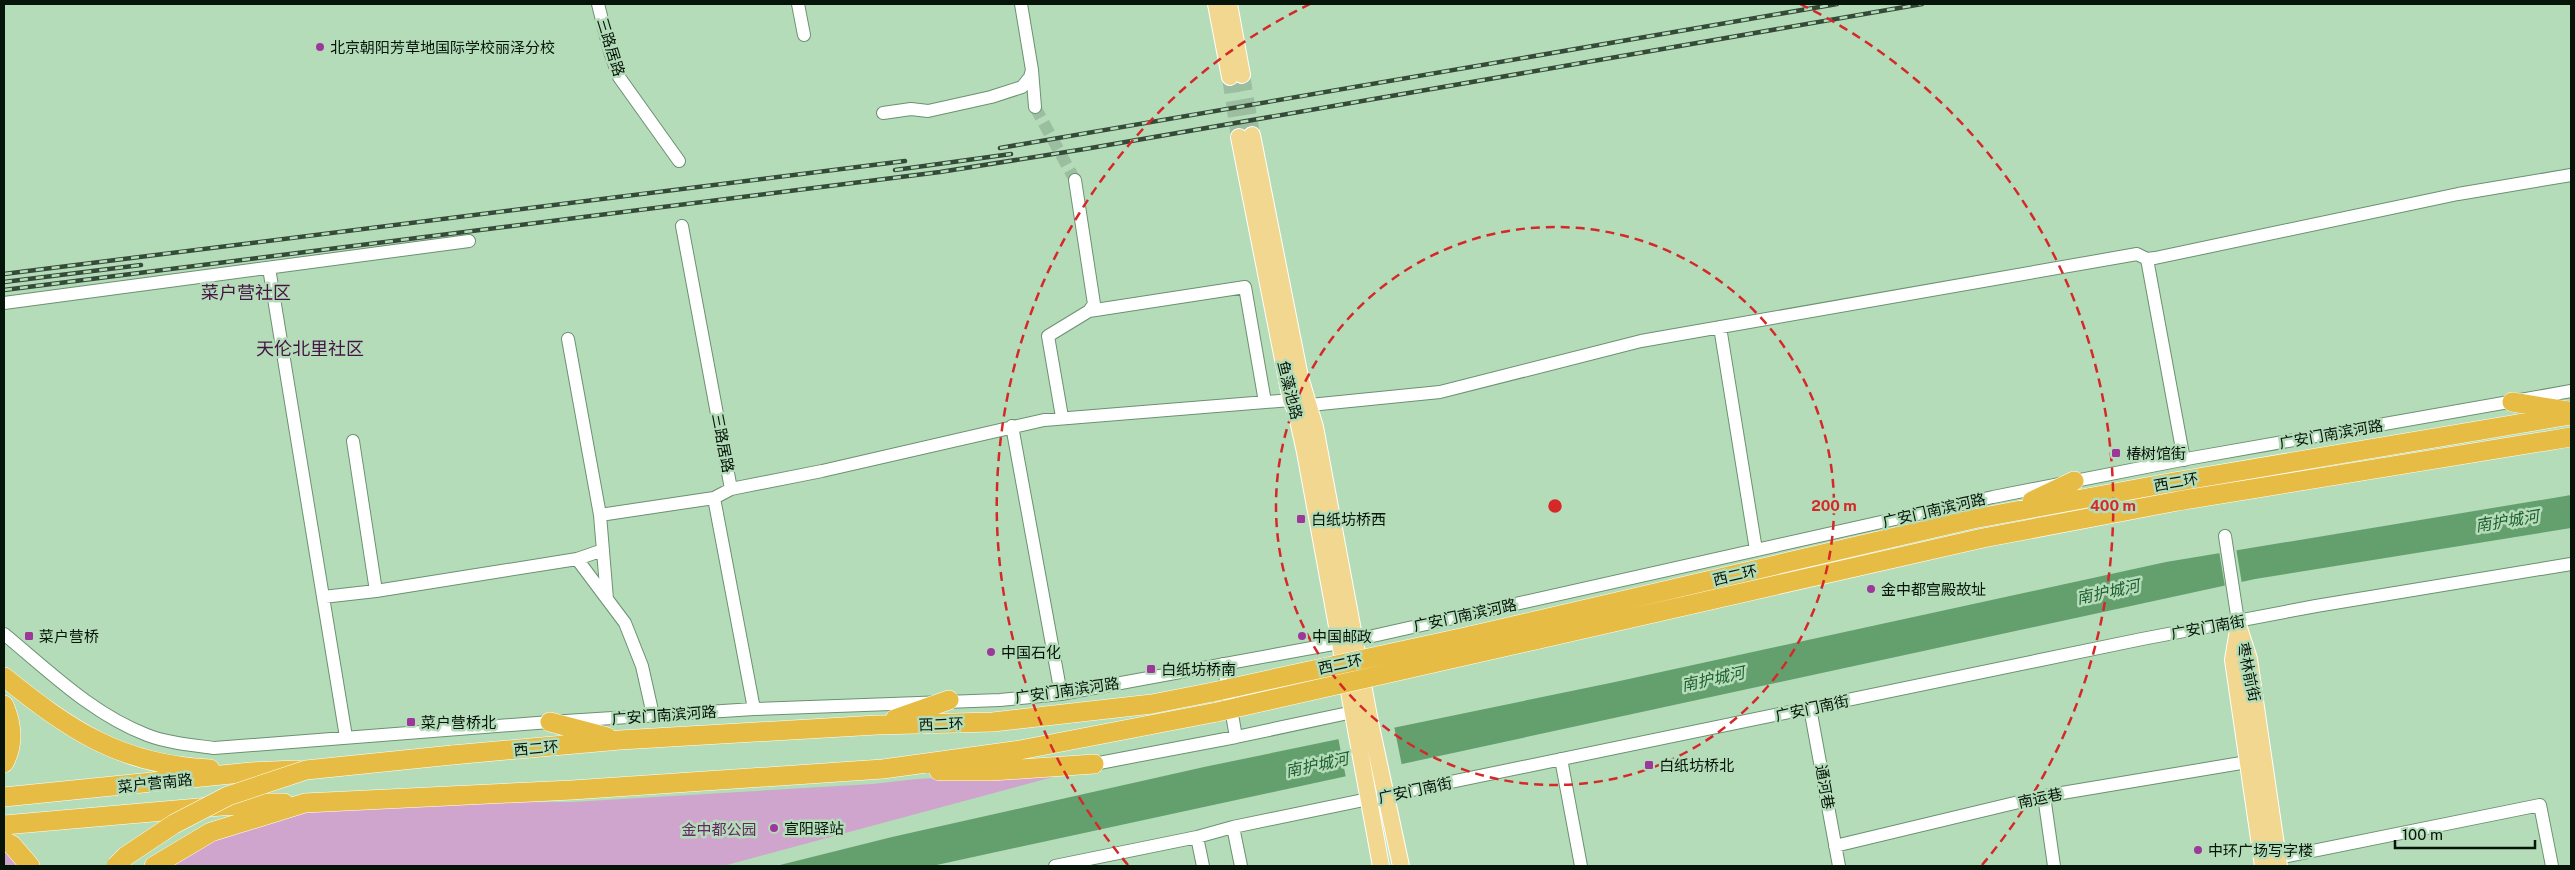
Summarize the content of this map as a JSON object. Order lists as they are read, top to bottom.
{
  "streets": {
    "highway": ["西二环", "菜户营南路"],
    "main road": ["鱼藻池路", "枣林前街"],
    "street": [
      "三路居路",
      "广安门南滨河路",
      "广安门南街",
      "通河巷",
      "南运巷"
    ]
  },
  "crossings": [
    ["鱼藻池路", "广安门南滨河路"],
    ["西二环", "菜户营南路"],
    ["广安门南街", "枣林前街"],
    ["广安门南街", "通河巷"],
    ["枣林前街", "南运巷"],
    ["通河巷", "南运巷"]
  ],
  "districts": ["菜户营社区", "天伦北里社区"],
  "water": ["南护城河"],
  "parks": ["金中都公园"],
  "places": {
    "other": [
      "北京朝阳芳草地国际学校丽泽分校",
      "金中都宫殿故址",
      "中国邮政",
      "中国石化",
      "宣阳驿站",
      "中环广场写字楼"
    ],
    "transit": [
      "椿树馆街",
      "白纸坊桥西",
      "菜户营桥",
      "白纸坊桥南",
      "菜户营桥北",
      "白纸坊桥北"
    ]
  },
  "scale_bar": "100 m",
  "rings": ["200 m", "400 m"]
}
